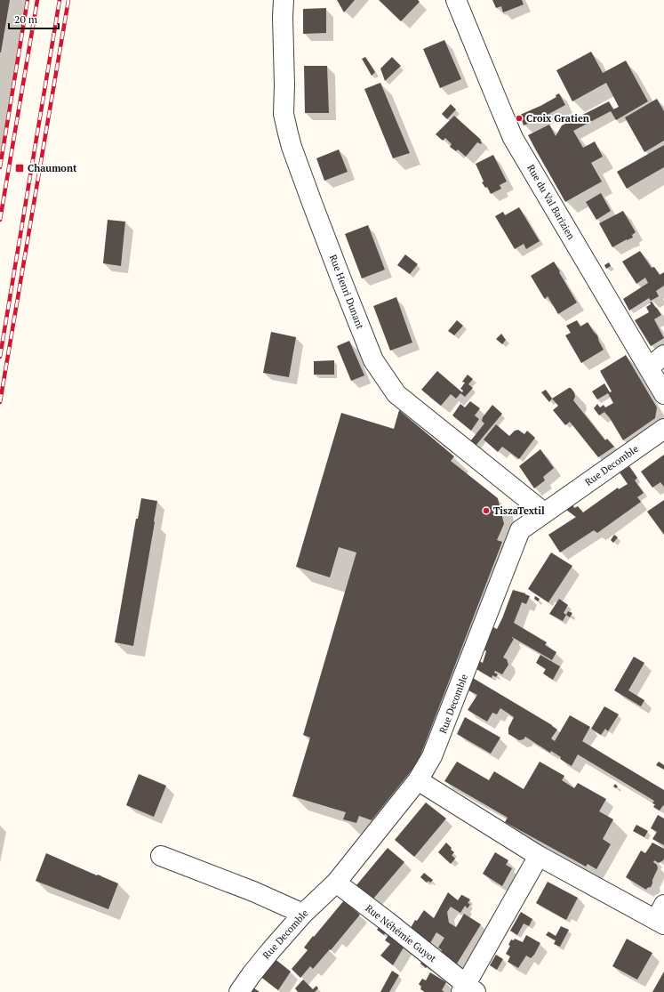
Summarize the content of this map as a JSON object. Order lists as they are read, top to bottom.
{
  "streets": {
    "street": [
      "Rue du Val Barizien",
      "Rue Henri Dunant",
      "Rue Decomble",
      "Rue Néhémie Guyot"
    ]
  },
  "crossings": [
    ["Rue Henri Dunant", "Rue Decomble"],
    ["Rue Decomble", "Rue Néhémie Guyot"]
  ],
  "places": {
    "other": ["Croix Gratien", "TiszaTextil"],
    "transit": ["Chaumont"]
  },
  "scale_bar": "20 m"
}
